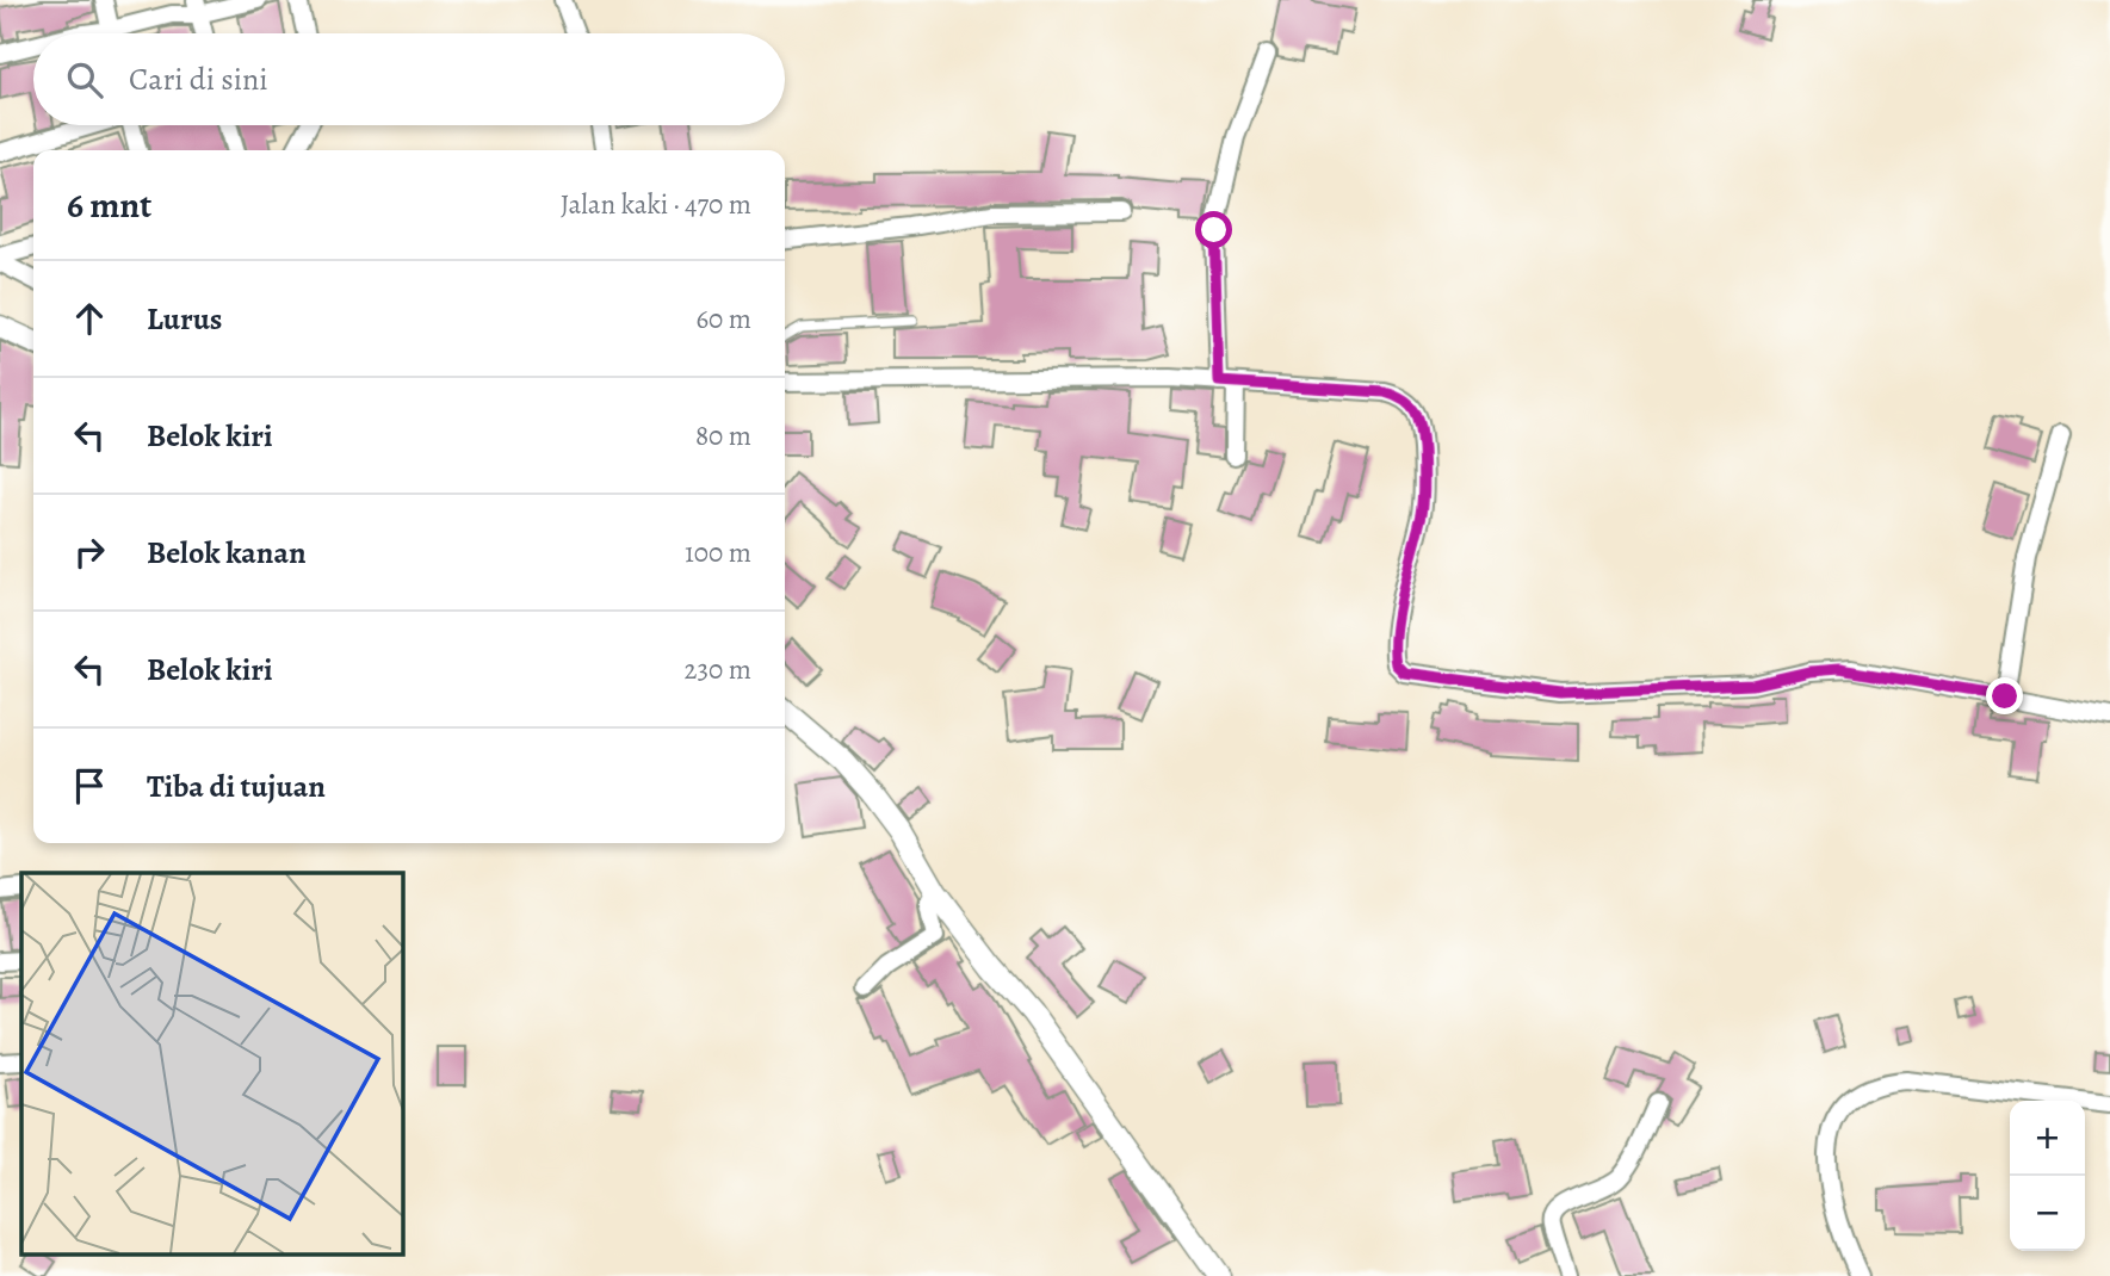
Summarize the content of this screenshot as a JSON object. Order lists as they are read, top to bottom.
{
  "page": {
    "search": "Cari di sini",
    "heading": ["6 mnt", "Jalan kaki · 470 m"],
    "list": [
      ["Lurus", "60 m"],
      ["Belok kiri", "80 m"],
      ["Belok kanan", "100 m"],
      ["Belok kiri", "230 m"],
      "Tiba di tujuan"
    ],
    "map_buttons": ["+", "−"]
  }
}
